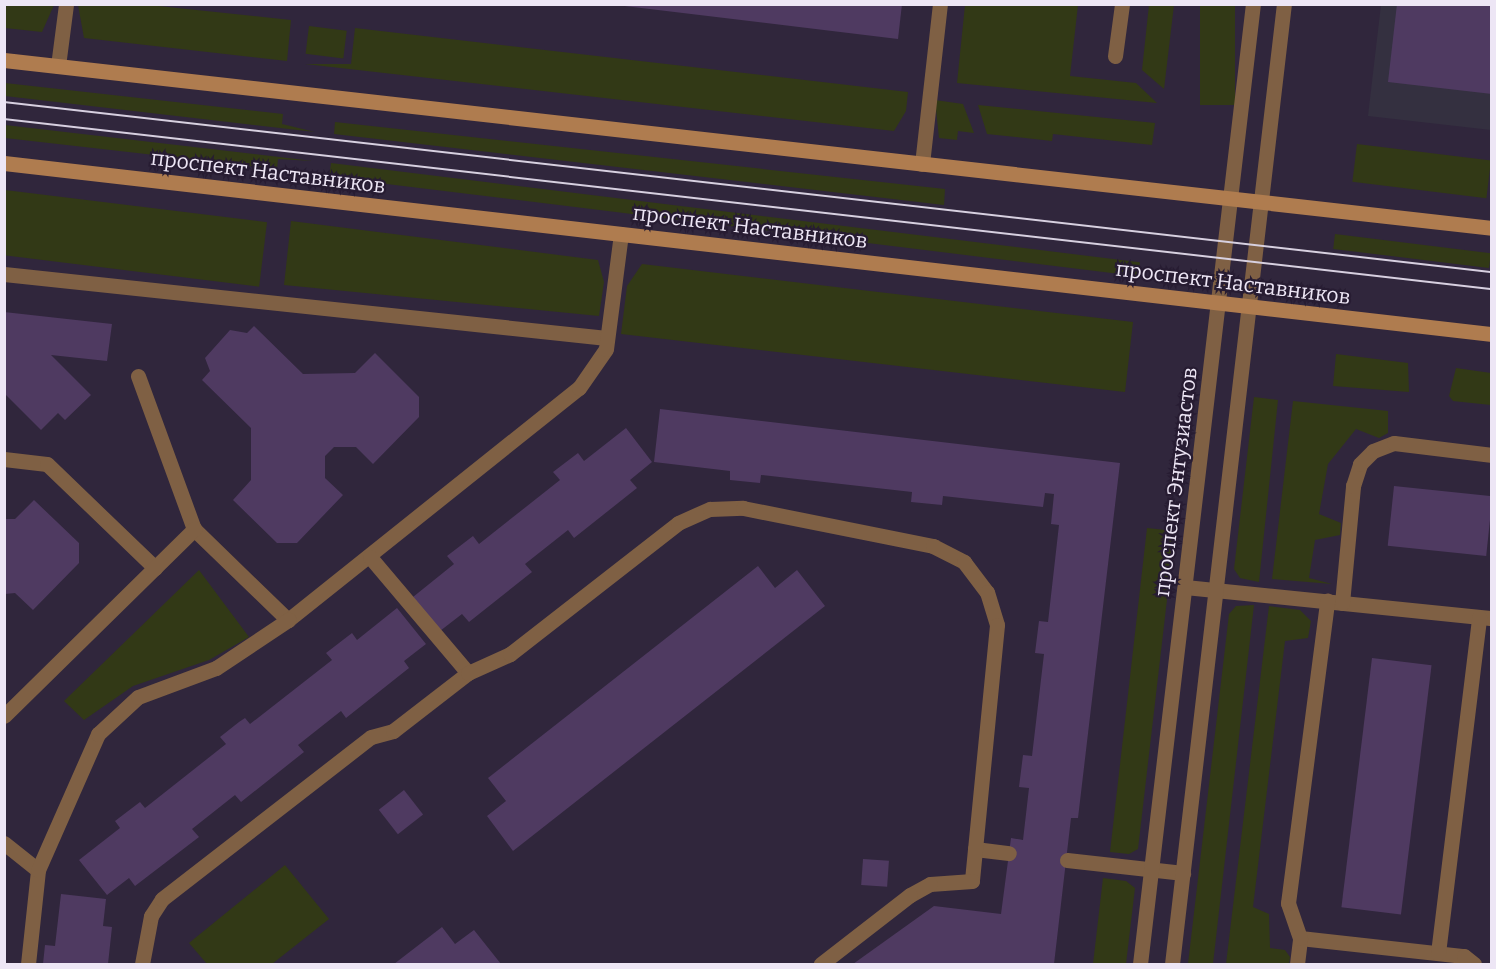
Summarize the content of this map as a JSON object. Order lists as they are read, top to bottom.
{
  "streets": {
    "main road": ["проспект Наставников"],
    "street": ["проспект Энтузиастов"]
  },
  "crossings": [
    ["проспект Наставников", "проспект Энтузиастов"]
  ]
}
